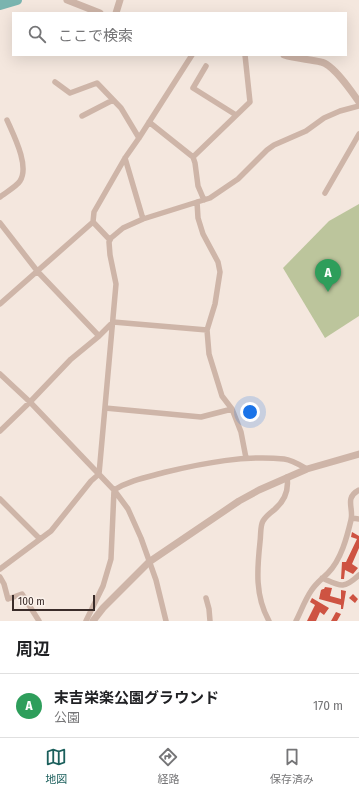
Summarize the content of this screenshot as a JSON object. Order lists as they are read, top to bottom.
{
  "scale_bar": "100 m",
  "page": {
    "search": "ここで検索",
    "pins": "A",
    "scale": "100 m",
    "heading": "周辺",
    "list": [
      {
        "mark": "A",
        "name": "末吉栄楽公園グラウンド",
        "note": "公園",
        "value": "170 m"
      }
    ],
    "nav": ["地図", "経路", "保存済み"]
  }
}
